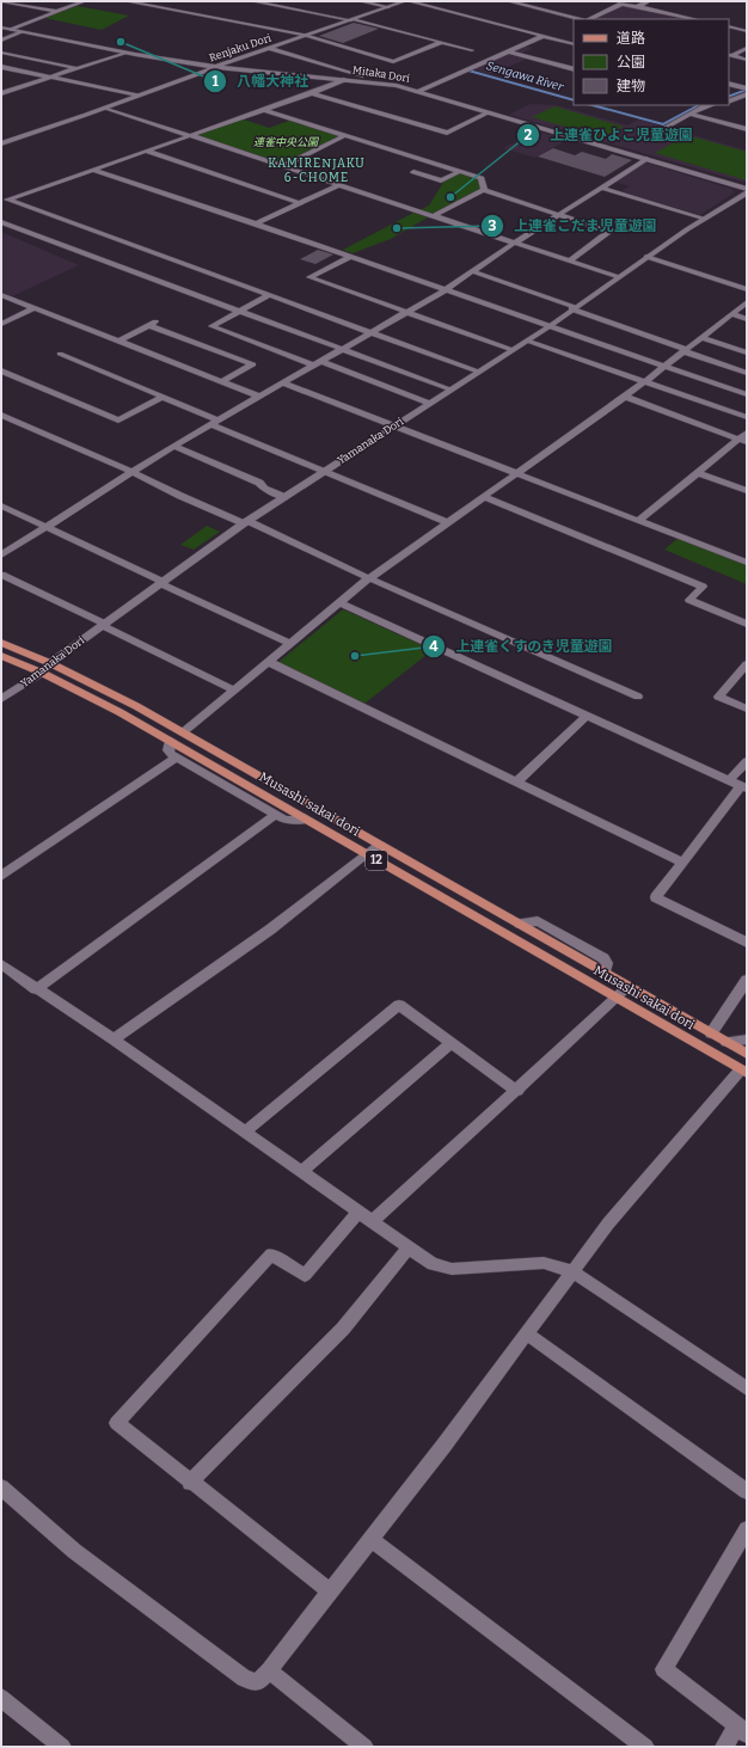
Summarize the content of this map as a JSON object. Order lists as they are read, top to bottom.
{
  "streets": {
    "main road": ["Musashi sakai dori", "12"],
    "street": ["Renjaku Dori", "Mitaka Dori", "Yamanaka Dori"]
  },
  "crossings": [
    ["Renjaku Dori", "Mitaka Dori"],
    ["Yamanaka Dori", "Musashi sakai dori"]
  ],
  "districts": ["KAMIRENJAKU 6-CHOME"],
  "water": ["Sengawa River"],
  "parks": ["連雀中央公園"],
  "places": [
    "八幡大神社",
    "上連雀ひよこ児童遊園",
    "上連雀こだま児童遊園",
    "上連雀くすのき児童遊園"
  ],
  "legend": ["道路", "公園", "建物"]
}
